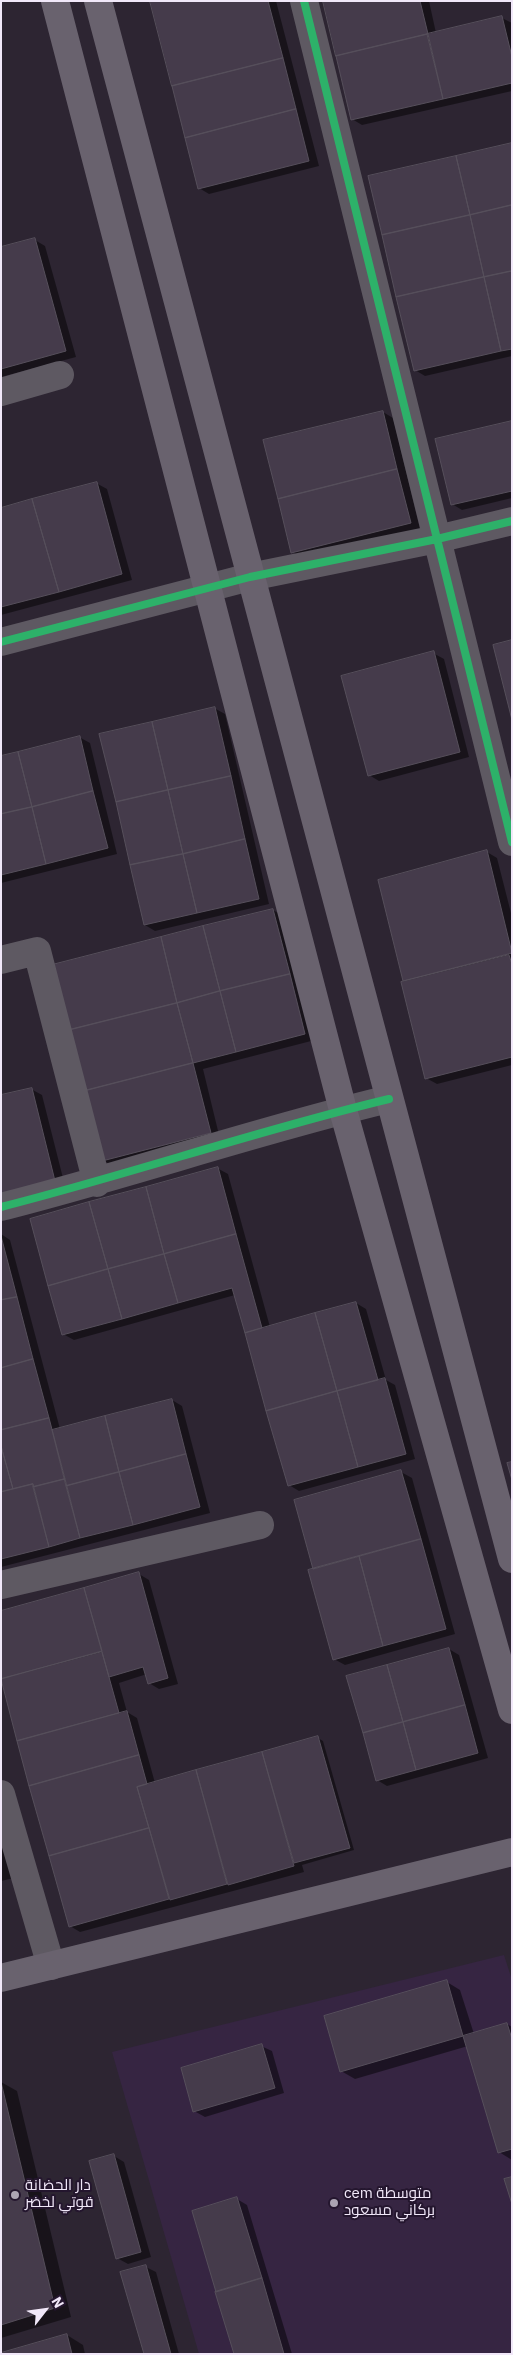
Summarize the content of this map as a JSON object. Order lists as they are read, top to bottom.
{
  "places": ["دار الحضانة قوتي لخضر", "cem متوسطة بركاني مسعود"],
  "north": "top right"
}
